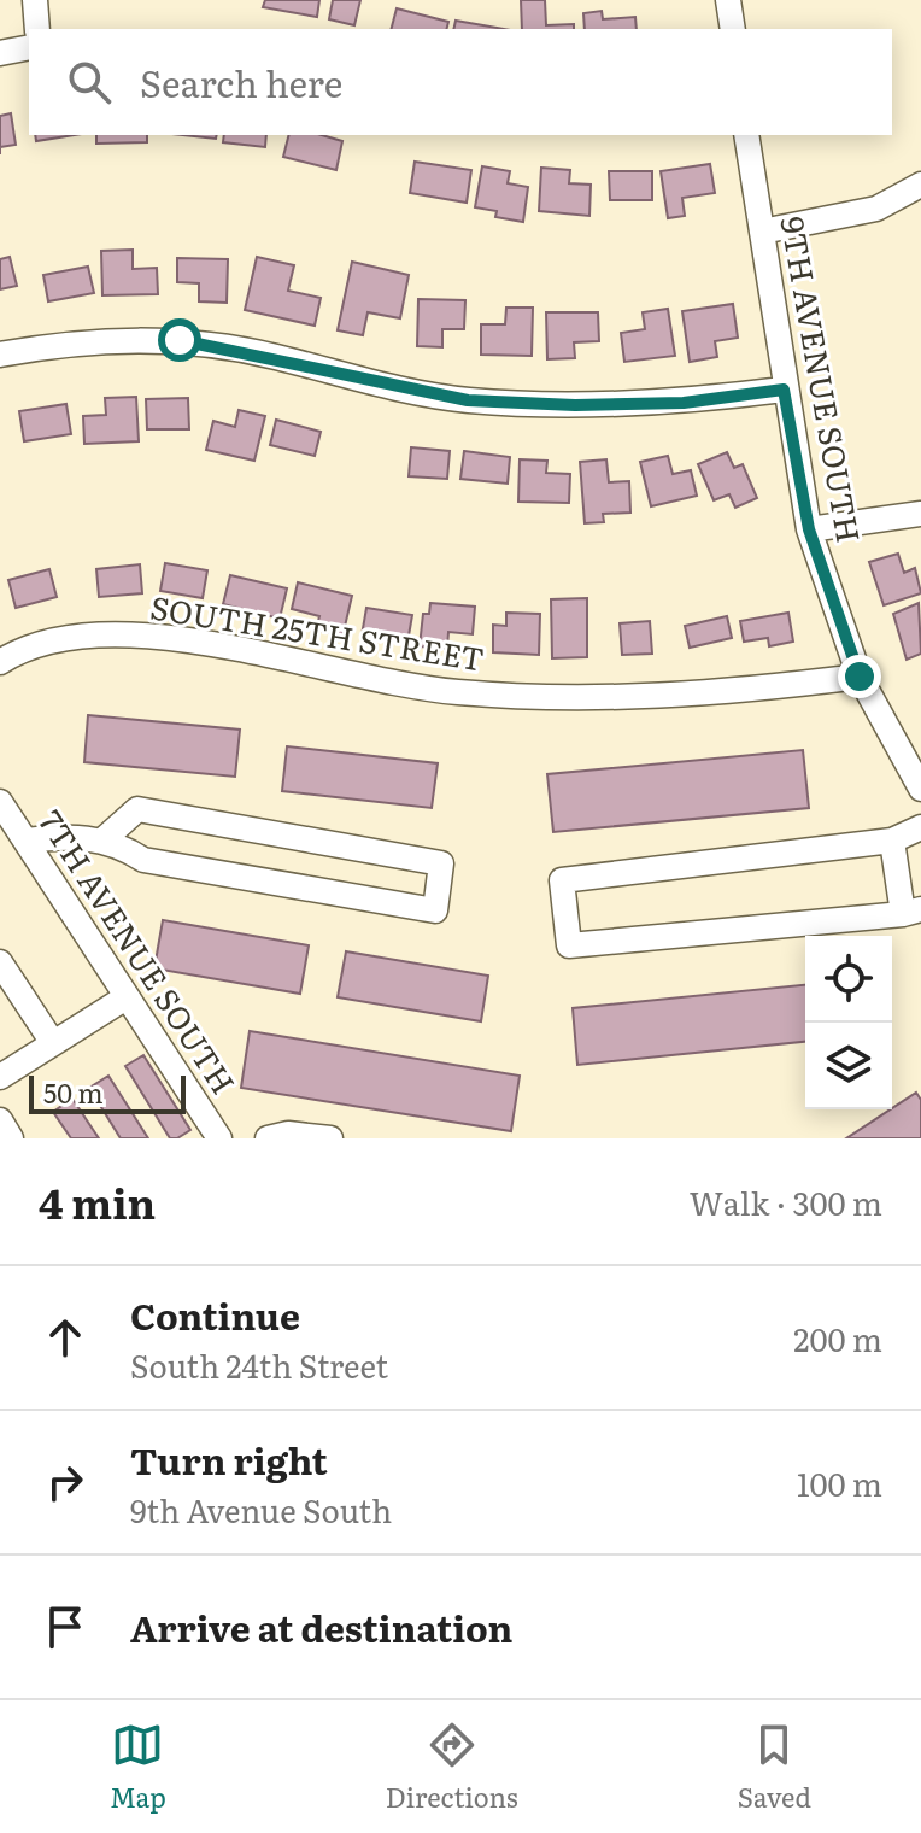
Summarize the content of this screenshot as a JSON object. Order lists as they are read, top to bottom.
{
  "streets": {
    "street": ["9TH AVENUE SOUTH", "SOUTH 25TH STREET", "7TH AVENUE SOUTH"]
  },
  "crossings": [
    ["9TH AVENUE SOUTH", "SOUTH 25TH STREET"]
  ],
  "scale_bar": "50 m",
  "page": {
    "search": "Search here",
    "scale": "50 m",
    "heading": ["4 min", "Walk · 300 m"],
    "list": [
      ["Continue", "South 24th Street", "200 m"],
      ["Turn right", "9th Avenue South", "100 m"],
      "Arrive at destination"
    ],
    "nav": ["Map", "Directions", "Saved"]
  }
}
